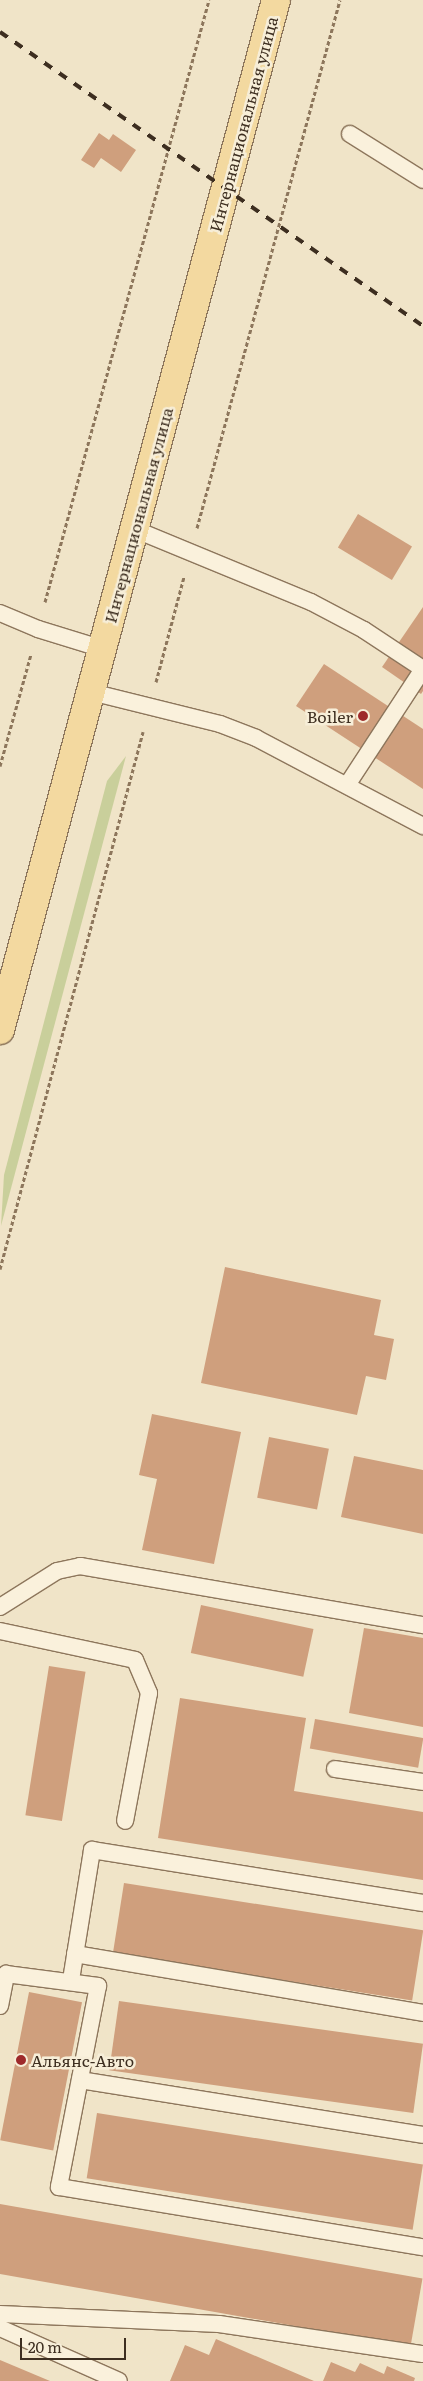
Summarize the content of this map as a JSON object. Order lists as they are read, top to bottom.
{
  "streets": {
    "main road": ["Интернациональная улица"]
  },
  "places": ["Boiler", "Альянс-Авто"],
  "scale_bar": "20 m"
}
